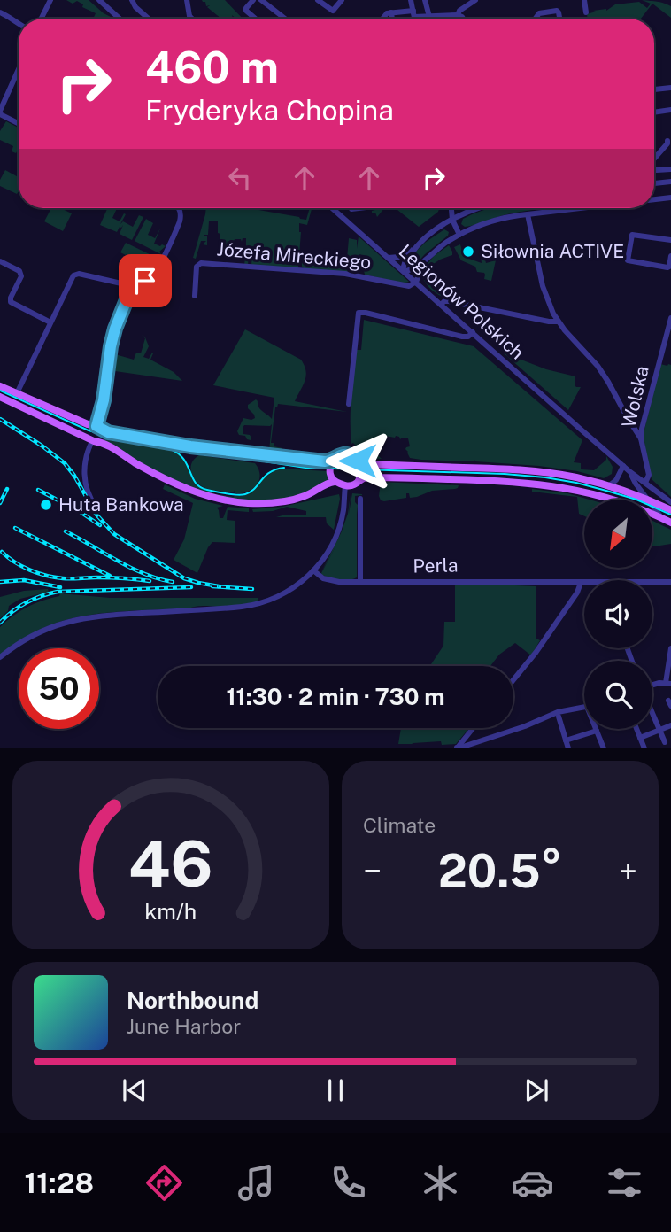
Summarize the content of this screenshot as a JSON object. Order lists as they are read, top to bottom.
{
  "streets": {
    "street": [
      "Józefa Mireckiego",
      "Legionów Polskich",
      "Wolska",
      "Perla"
    ]
  },
  "crossings": [
    ["Józefa Mireckiego", "Legionów Polskich"]
  ],
  "places": ["Siłownia ACTIVE", "Huta Bankowa"],
  "north": "bottom left",
  "page": {
    "turn": ["460 m", "Fryderyka Chopina"],
    "limit": "50",
    "trip": "11:30 · 2 min · 730 m",
    "tile": "Climate",
    "heat": ["−", "20.5°", "+"],
    "song": ["Northbound", "June Harbor"],
    "tabs": "11:28",
    "gauge": ["46", "km/h"]
  }
}
